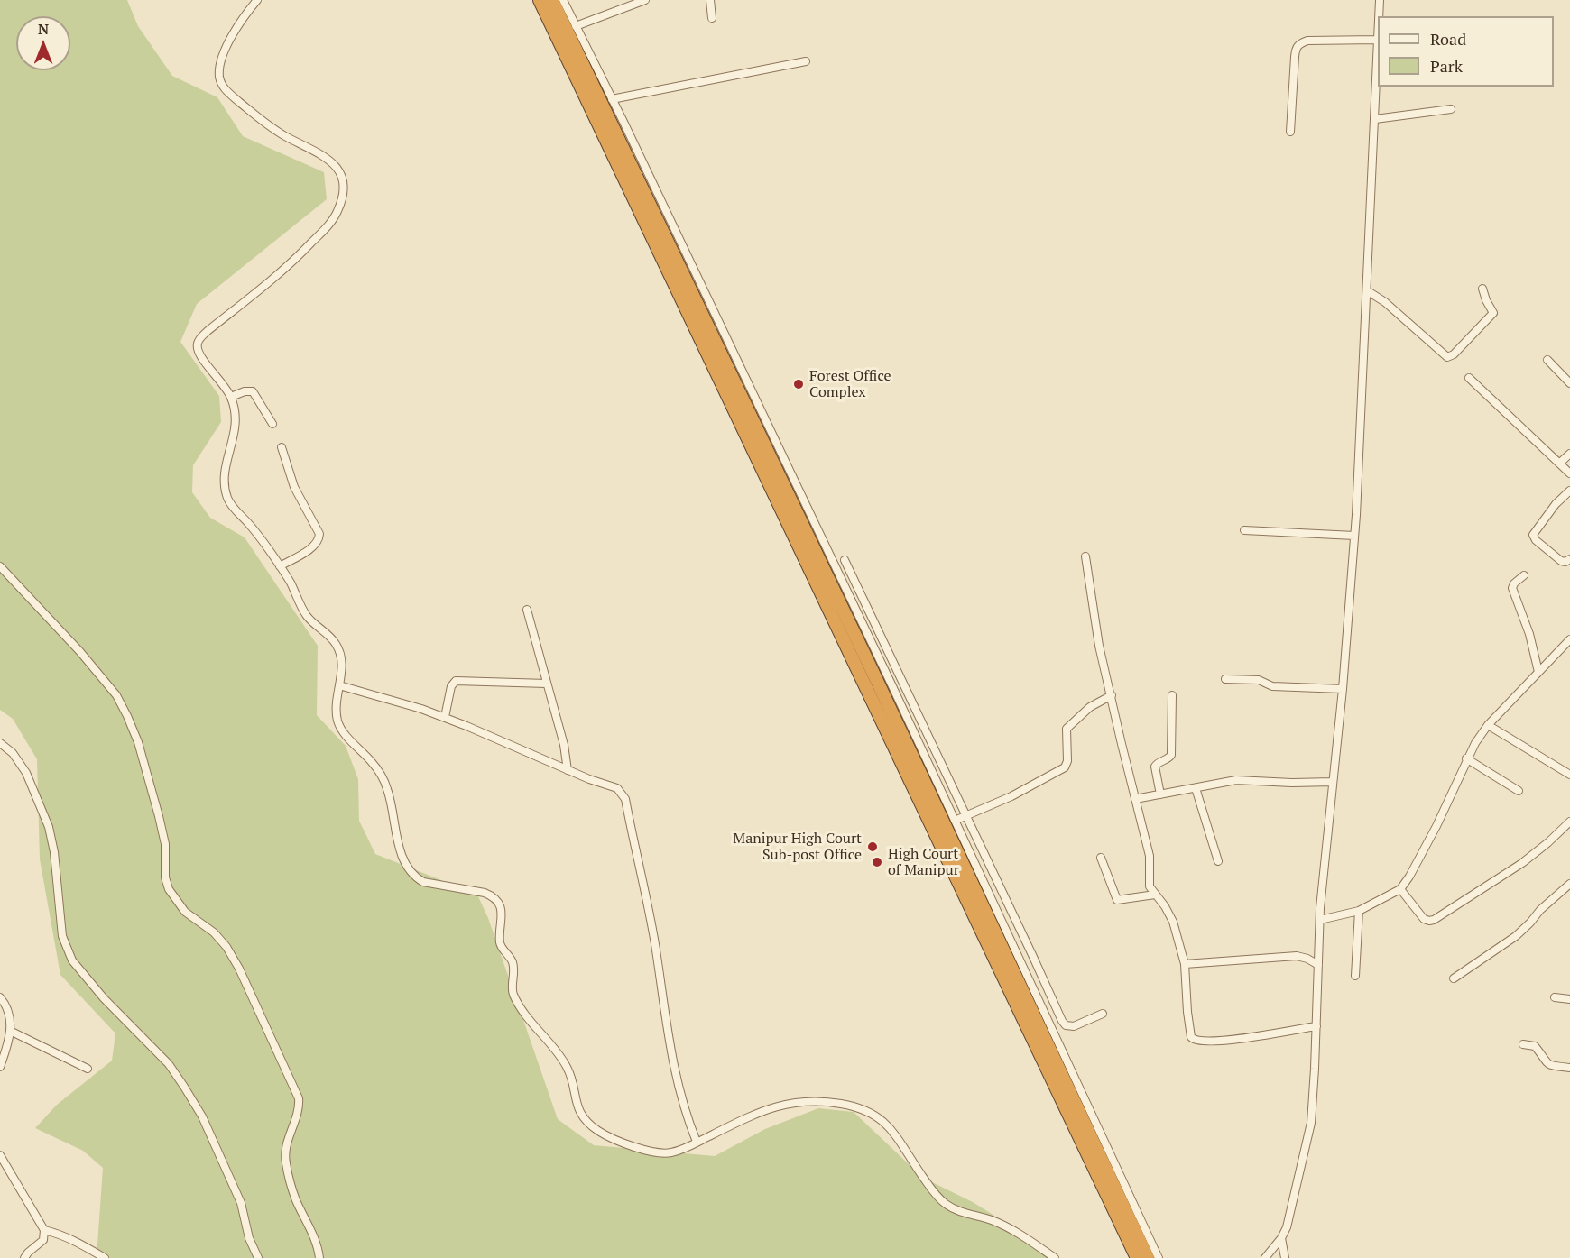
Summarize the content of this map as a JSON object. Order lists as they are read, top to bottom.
{
  "places": ["Forest Office Complex", "Manipur High Court Sub-post Office", "High Court of Manipur"],
  "legend": ["Road", "Park"],
  "north": "top"
}
